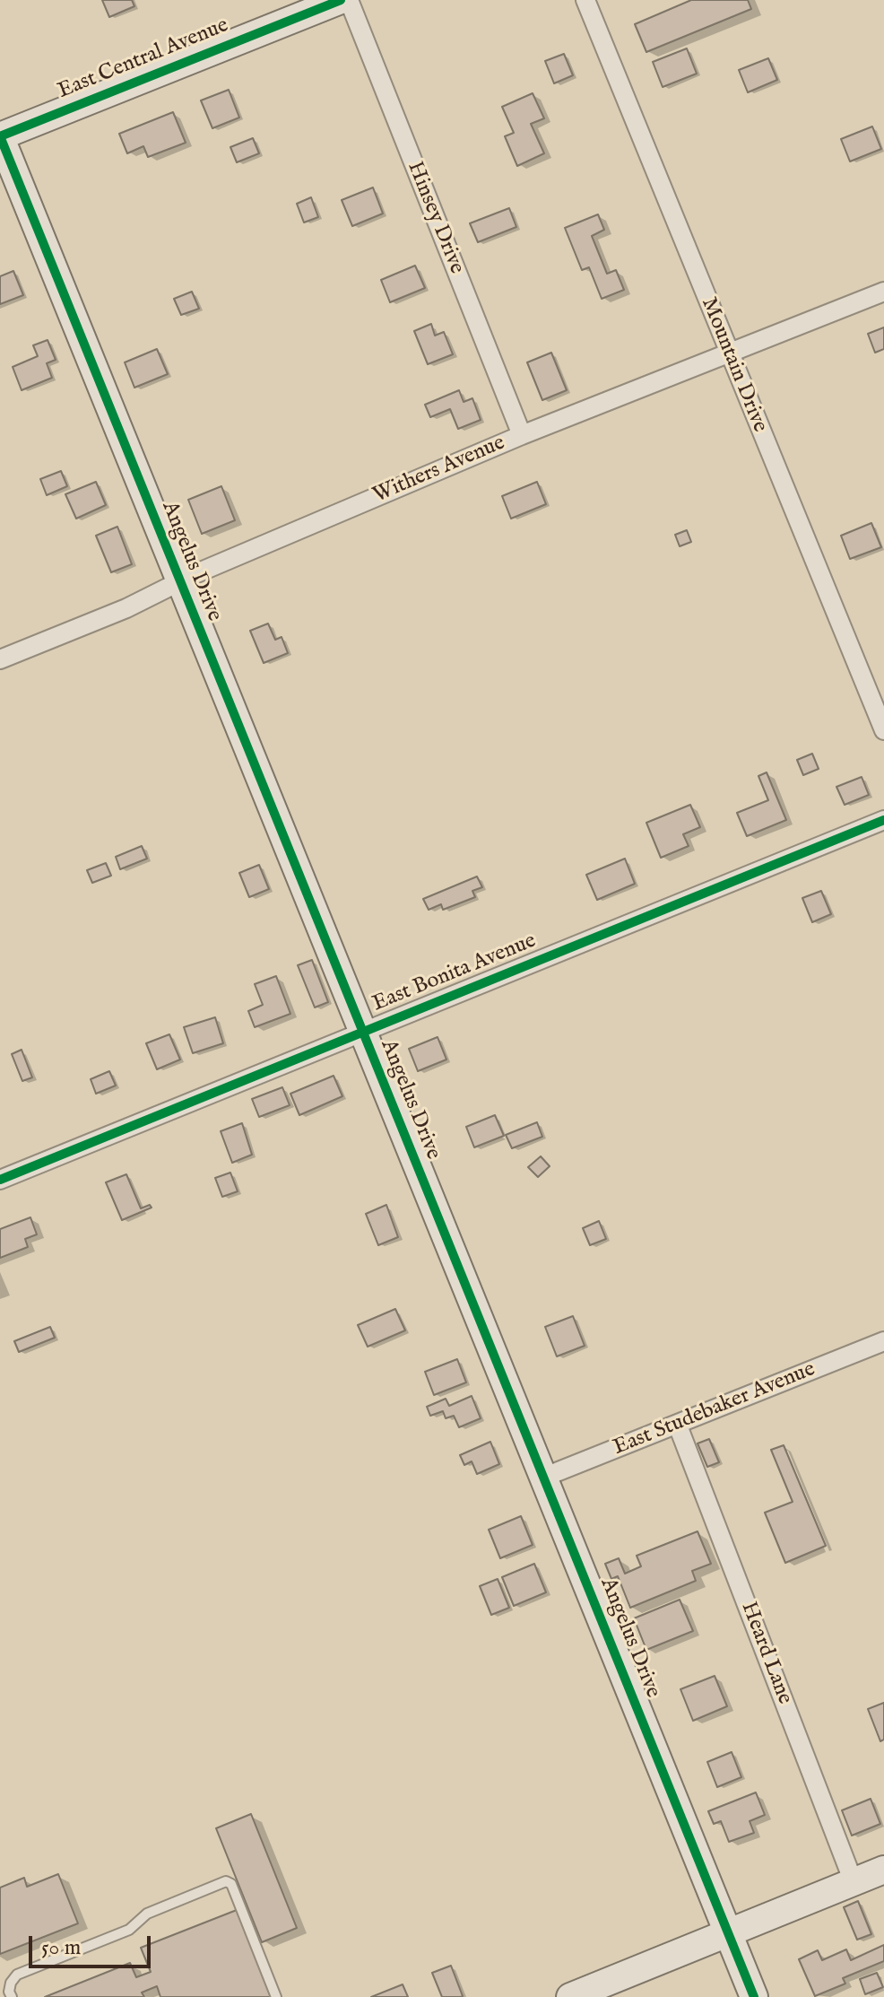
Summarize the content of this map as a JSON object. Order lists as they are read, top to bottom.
{
  "streets": {
    "street": [
      "East Central Avenue",
      "Hinsey Drive",
      "Mountain Drive",
      "Withers Avenue",
      "Angelus Drive",
      "East Bonita Avenue",
      "East Studebaker Avenue",
      "Heard Lane"
    ]
  },
  "crossings": [
    ["East Central Avenue", "Angelus Drive"],
    ["Hinsey Drive", "Withers Avenue"],
    ["Mountain Drive", "Withers Avenue"],
    ["Withers Avenue", "Angelus Drive"],
    ["Angelus Drive", "East Bonita Avenue"],
    ["Angelus Drive", "East Studebaker Avenue"],
    ["East Studebaker Avenue", "Heard Lane"]
  ],
  "scale_bar": "50 m"
}
